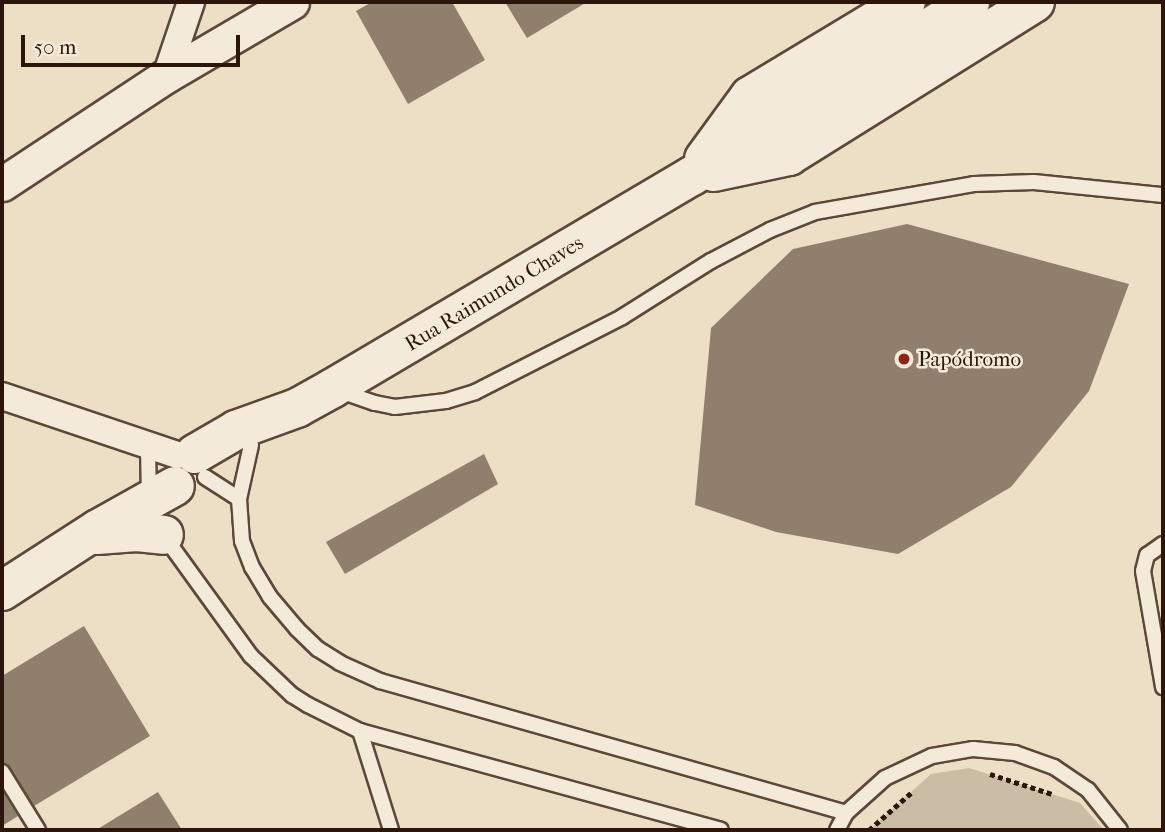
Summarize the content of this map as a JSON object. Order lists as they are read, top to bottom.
{
  "streets": {
    "main road": ["Rua Raimundo Chaves"]
  },
  "places": ["Papódromo"],
  "scale_bar": "50 m"
}
